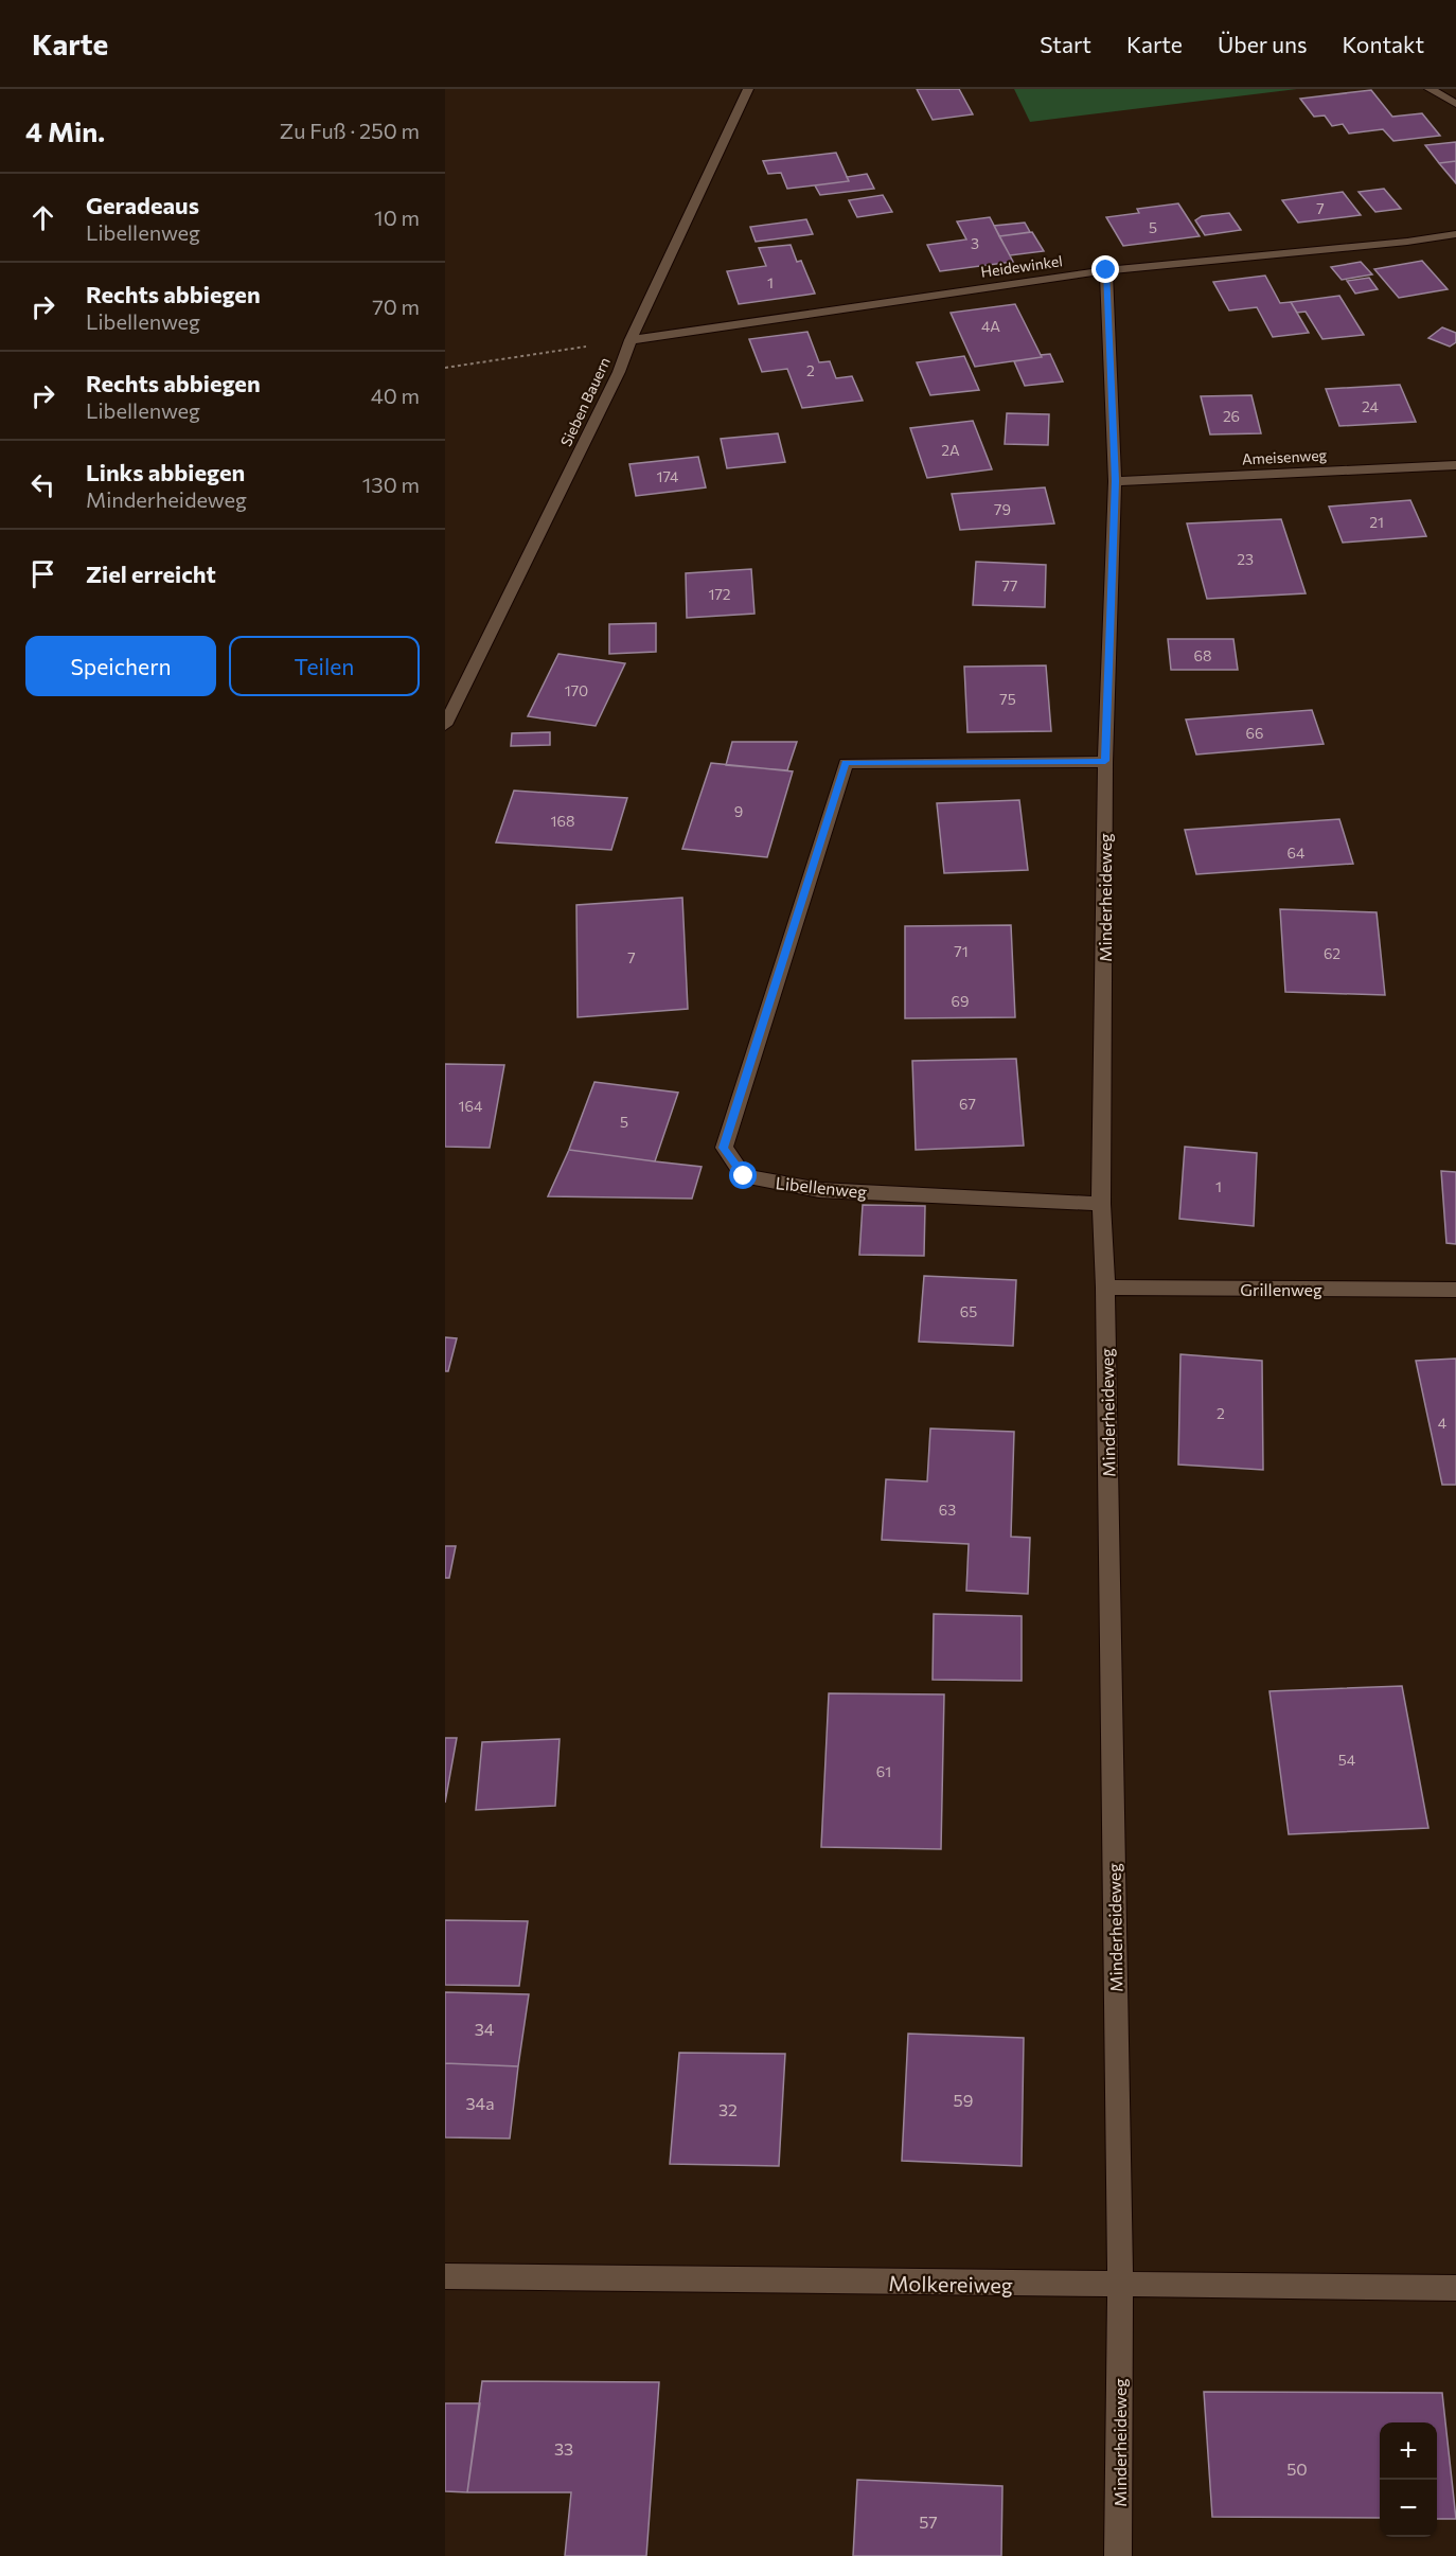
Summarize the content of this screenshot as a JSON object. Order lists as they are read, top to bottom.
{
  "streets": {
    "street": [
      "Heidewinkel",
      "Sieben Bauern",
      "Ameisenweg",
      "Minderheideweg",
      "Libellenweg",
      "Grillenweg",
      "Molkereiweg"
    ]
  },
  "crossings": [
    ["Heidewinkel", "Sieben Bauern"],
    ["Heidewinkel", "Minderheideweg"],
    ["Ameisenweg", "Minderheideweg"],
    ["Minderheideweg", "Libellenweg"],
    ["Minderheideweg", "Grillenweg"],
    ["Minderheideweg", "Molkereiweg"]
  ],
  "house_numbers": [
    "7",
    "5",
    "3",
    "1",
    "4A",
    "2",
    "24",
    "26",
    "2A",
    "174",
    "79",
    "21",
    "23",
    "77",
    "172",
    "68",
    "170",
    "75",
    "66",
    "9",
    "168",
    "64",
    "71",
    "62",
    "7",
    "69",
    "67",
    "164",
    "5",
    "1",
    "65",
    "2",
    "4",
    "63",
    "54",
    "61",
    "34",
    "59",
    "34a",
    "32",
    "33",
    "50",
    "57"
  ],
  "page": {
    "header": "Karte",
    "nav": [
      "Start",
      "Karte",
      "Über uns",
      "Kontakt"
    ],
    "heading": ["4 Min.", "Zu Fuß · 250 m"],
    "list": [
      ["Geradeaus", "Libellenweg", "10 m"],
      ["Rechts abbiegen", "Libellenweg", "70 m"],
      ["Rechts abbiegen", "Libellenweg", "40 m"],
      ["Links abbiegen", "Minderheideweg", "130 m"],
      "Ziel erreicht"
    ],
    "buttons": ["Speichern", "Teilen"],
    "map_buttons": ["+", "−"]
  }
}
